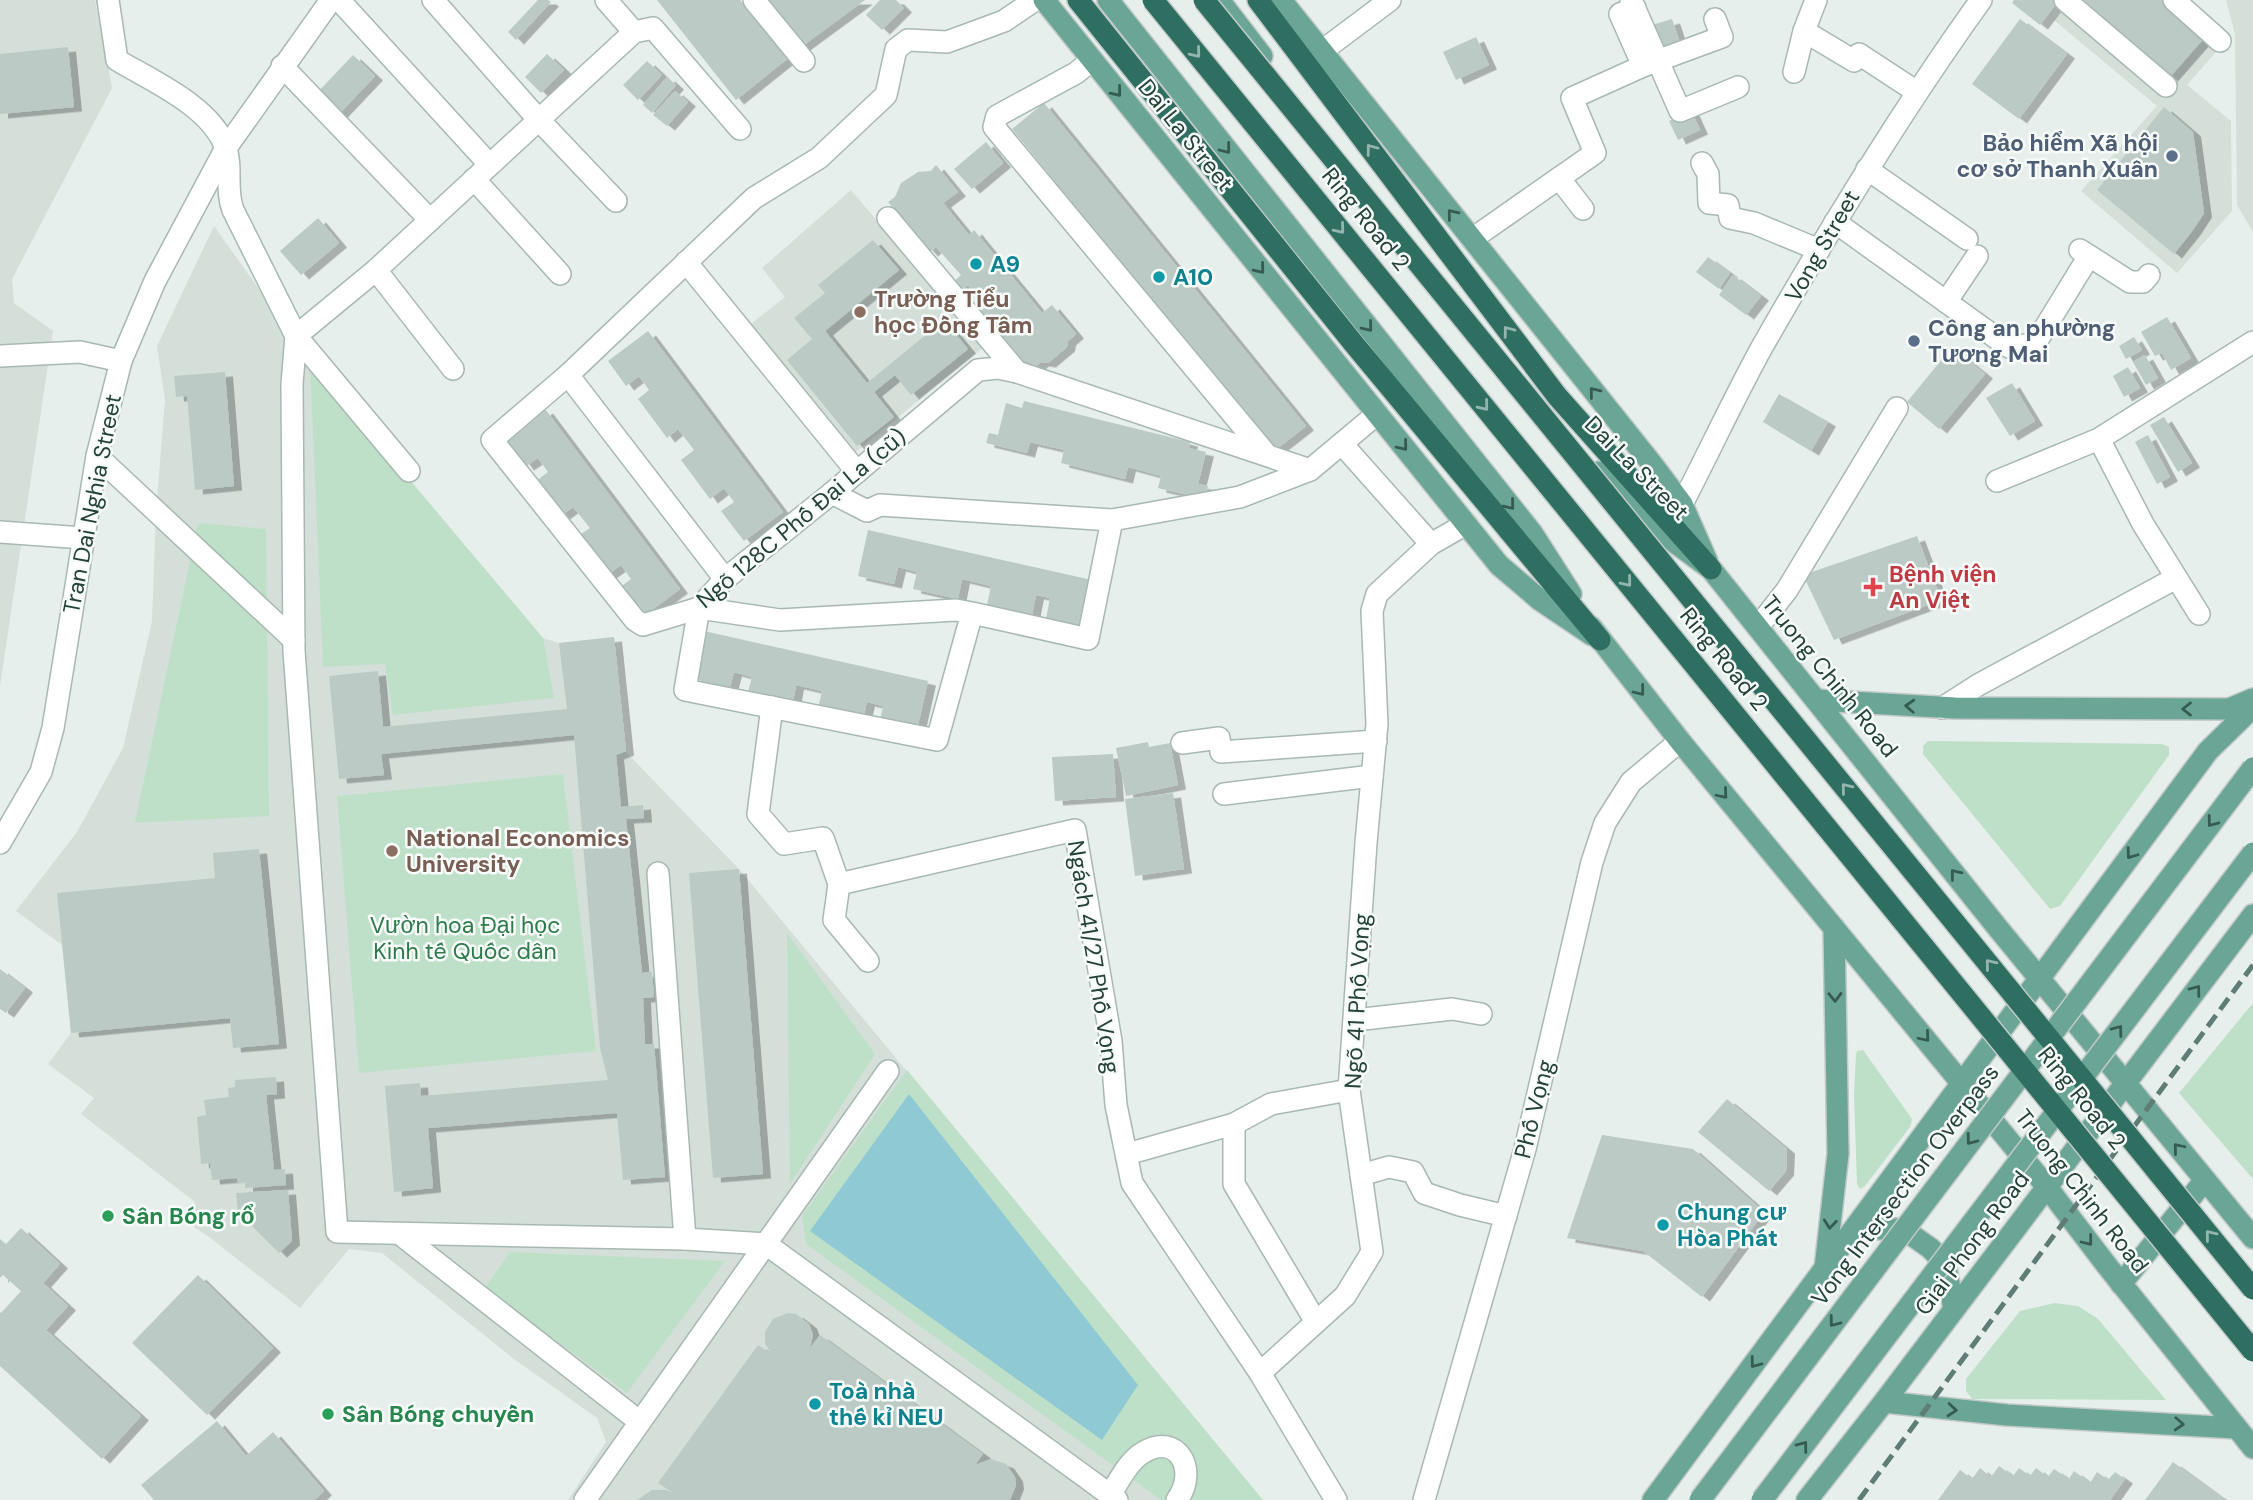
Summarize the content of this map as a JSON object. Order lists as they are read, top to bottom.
{
  "streets": {
    "highway": ["Ring Road 2"],
    "main road": [
      "Dai La Street",
      "Truong Chinh Road",
      "Vong Intersection Overpass",
      "Giai Phong Road"
    ],
    "street": [
      "Vong Street",
      "Tran Dai Nghia Street",
      "Ngõ 128C Phố Đại La (cũ)",
      "Ngách 41/27 Phố Vọng",
      "Ngõ 41 Phố Vọng",
      "Phố Vọng"
    ]
  },
  "crossings": [
    ["Dai La Street", "Vong Street"],
    ["Dai La Street", "Truong Chinh Road"],
    ["Dai La Street", "Ngõ 41 Phố Vọng"],
    ["Dai La Street", "Phố Vọng"],
    ["Truong Chinh Road", "Phố Vọng"],
    ["Truong Chinh Road", "Giai Phong Road"],
    ["Ngách 41/27 Phố Vọng", "Ngõ 41 Phố Vọng"]
  ],
  "parks": ["Vườn hoa Đại học Kinh tế Quốc dân"],
  "places": {
    "other": [
      "Bảo hiểm Xã hội cơ sở Thanh Xuân",
      "A9",
      "A10",
      "Trường Tiểu học Đồng Tâm",
      "Công an phường Tương Mai",
      "National Economics University",
      "Sân Bóng rổ",
      "Chung cư Hòa Phát",
      "Toà nhà thế kỉ NEU",
      "Sân Bóng chuyền"
    ],
    "health": ["Bệnh viện An Việt"]
  }
}
